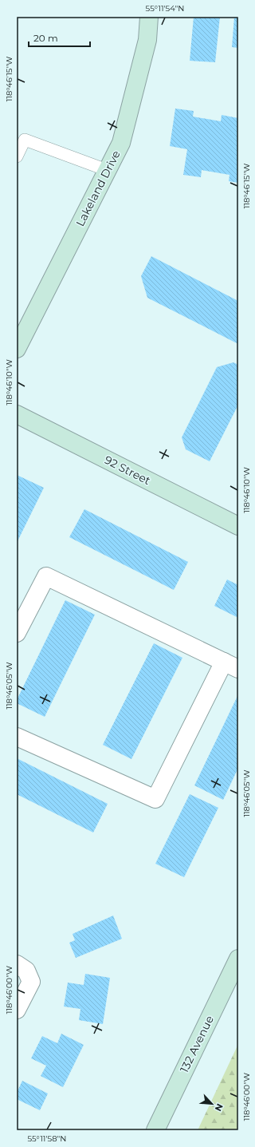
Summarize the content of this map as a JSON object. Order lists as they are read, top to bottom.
{
  "streets": {
    "street": ["Lakeland Drive", "92 Street", "132 Avenue"]
  },
  "scale_bar": "20 m",
  "north": "bottom right",
  "coordinates": [
    "55°11'54\"N",
    "118°46'15\"W",
    "118°46'10\"W",
    "118°46'05\"W",
    "118°46'00\"W",
    "55°11'58\"N"
  ]
}
